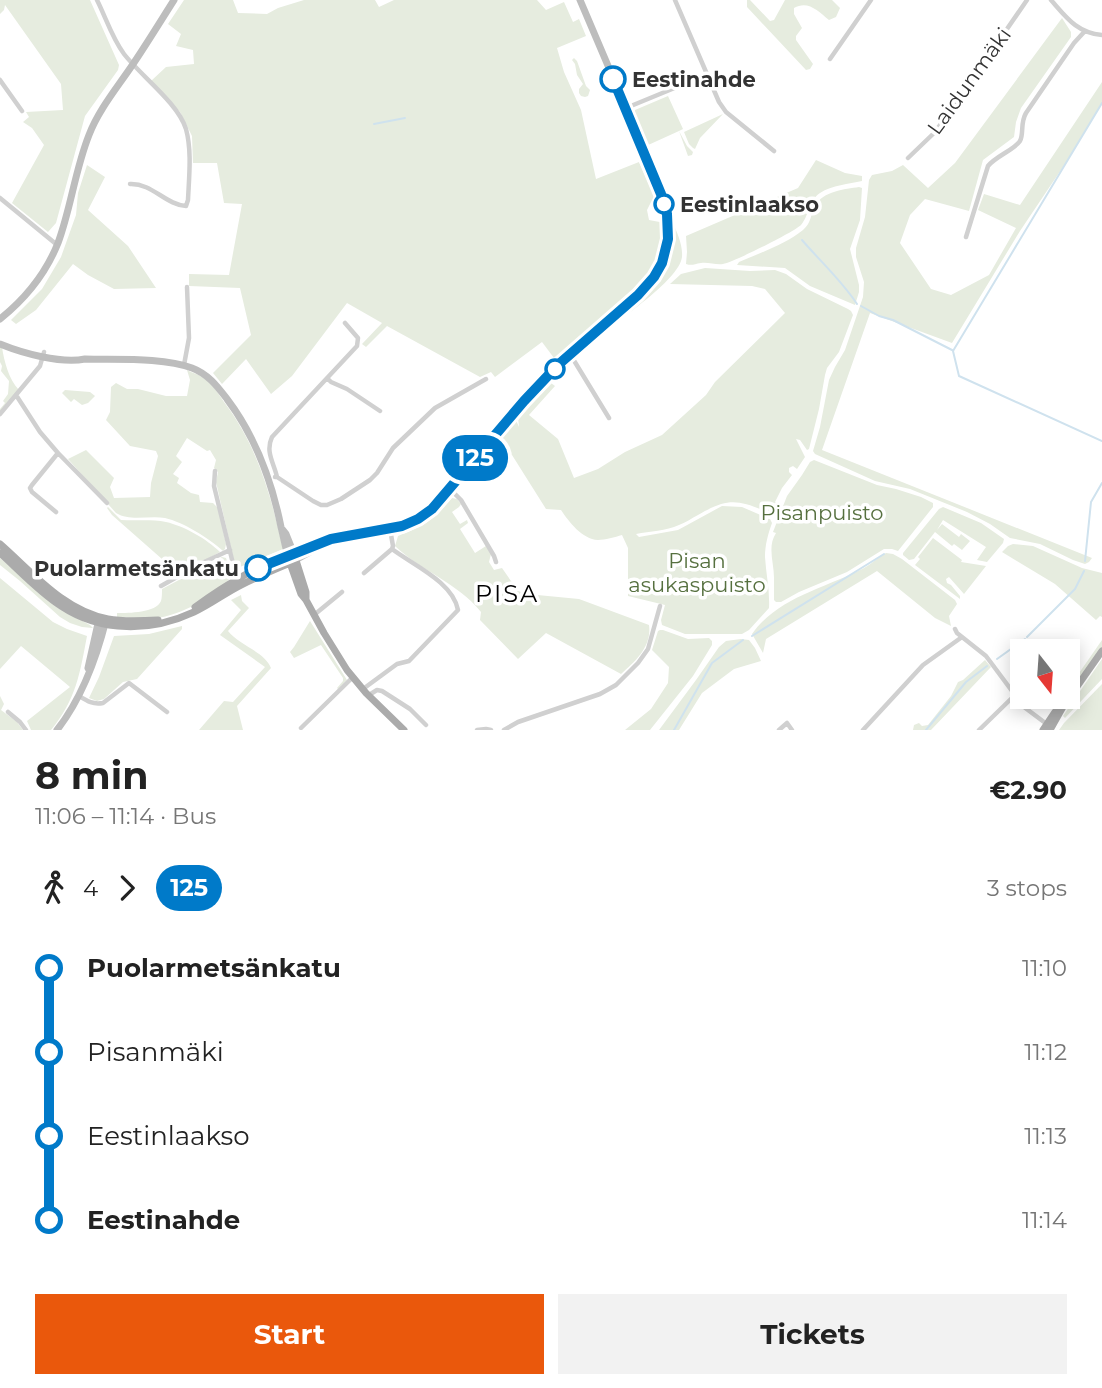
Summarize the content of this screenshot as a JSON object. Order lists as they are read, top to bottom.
{
  "streets": {
    "street": ["Laidunmäki"]
  },
  "districts": ["PISA"],
  "parks": ["Pisanpuisto", "Pisan asukaspuisto"],
  "places": ["Eestinahde", "Eestinlaakso", "Puolarmetsänkatu"],
  "lines": ["bus line 125"],
  "north": "bottom",
  "page": {
    "on_map": "125",
    "heading": ["8 min", "11:06 – 11:14 · Bus", "€2.90"],
    "legs": ["4", "125", "3 stops"],
    "list": [
      {
        "name": "Puolarmetsänkatu",
        "value": "11:10"
      },
      {
        "name": "Pisanmäki",
        "value": "11:12"
      },
      {
        "name": "Eestinlaakso",
        "value": "11:13"
      },
      {
        "name": "Eestinahde",
        "value": "11:14"
      }
    ],
    "buttons": ["Start", "Tickets"]
  }
}
